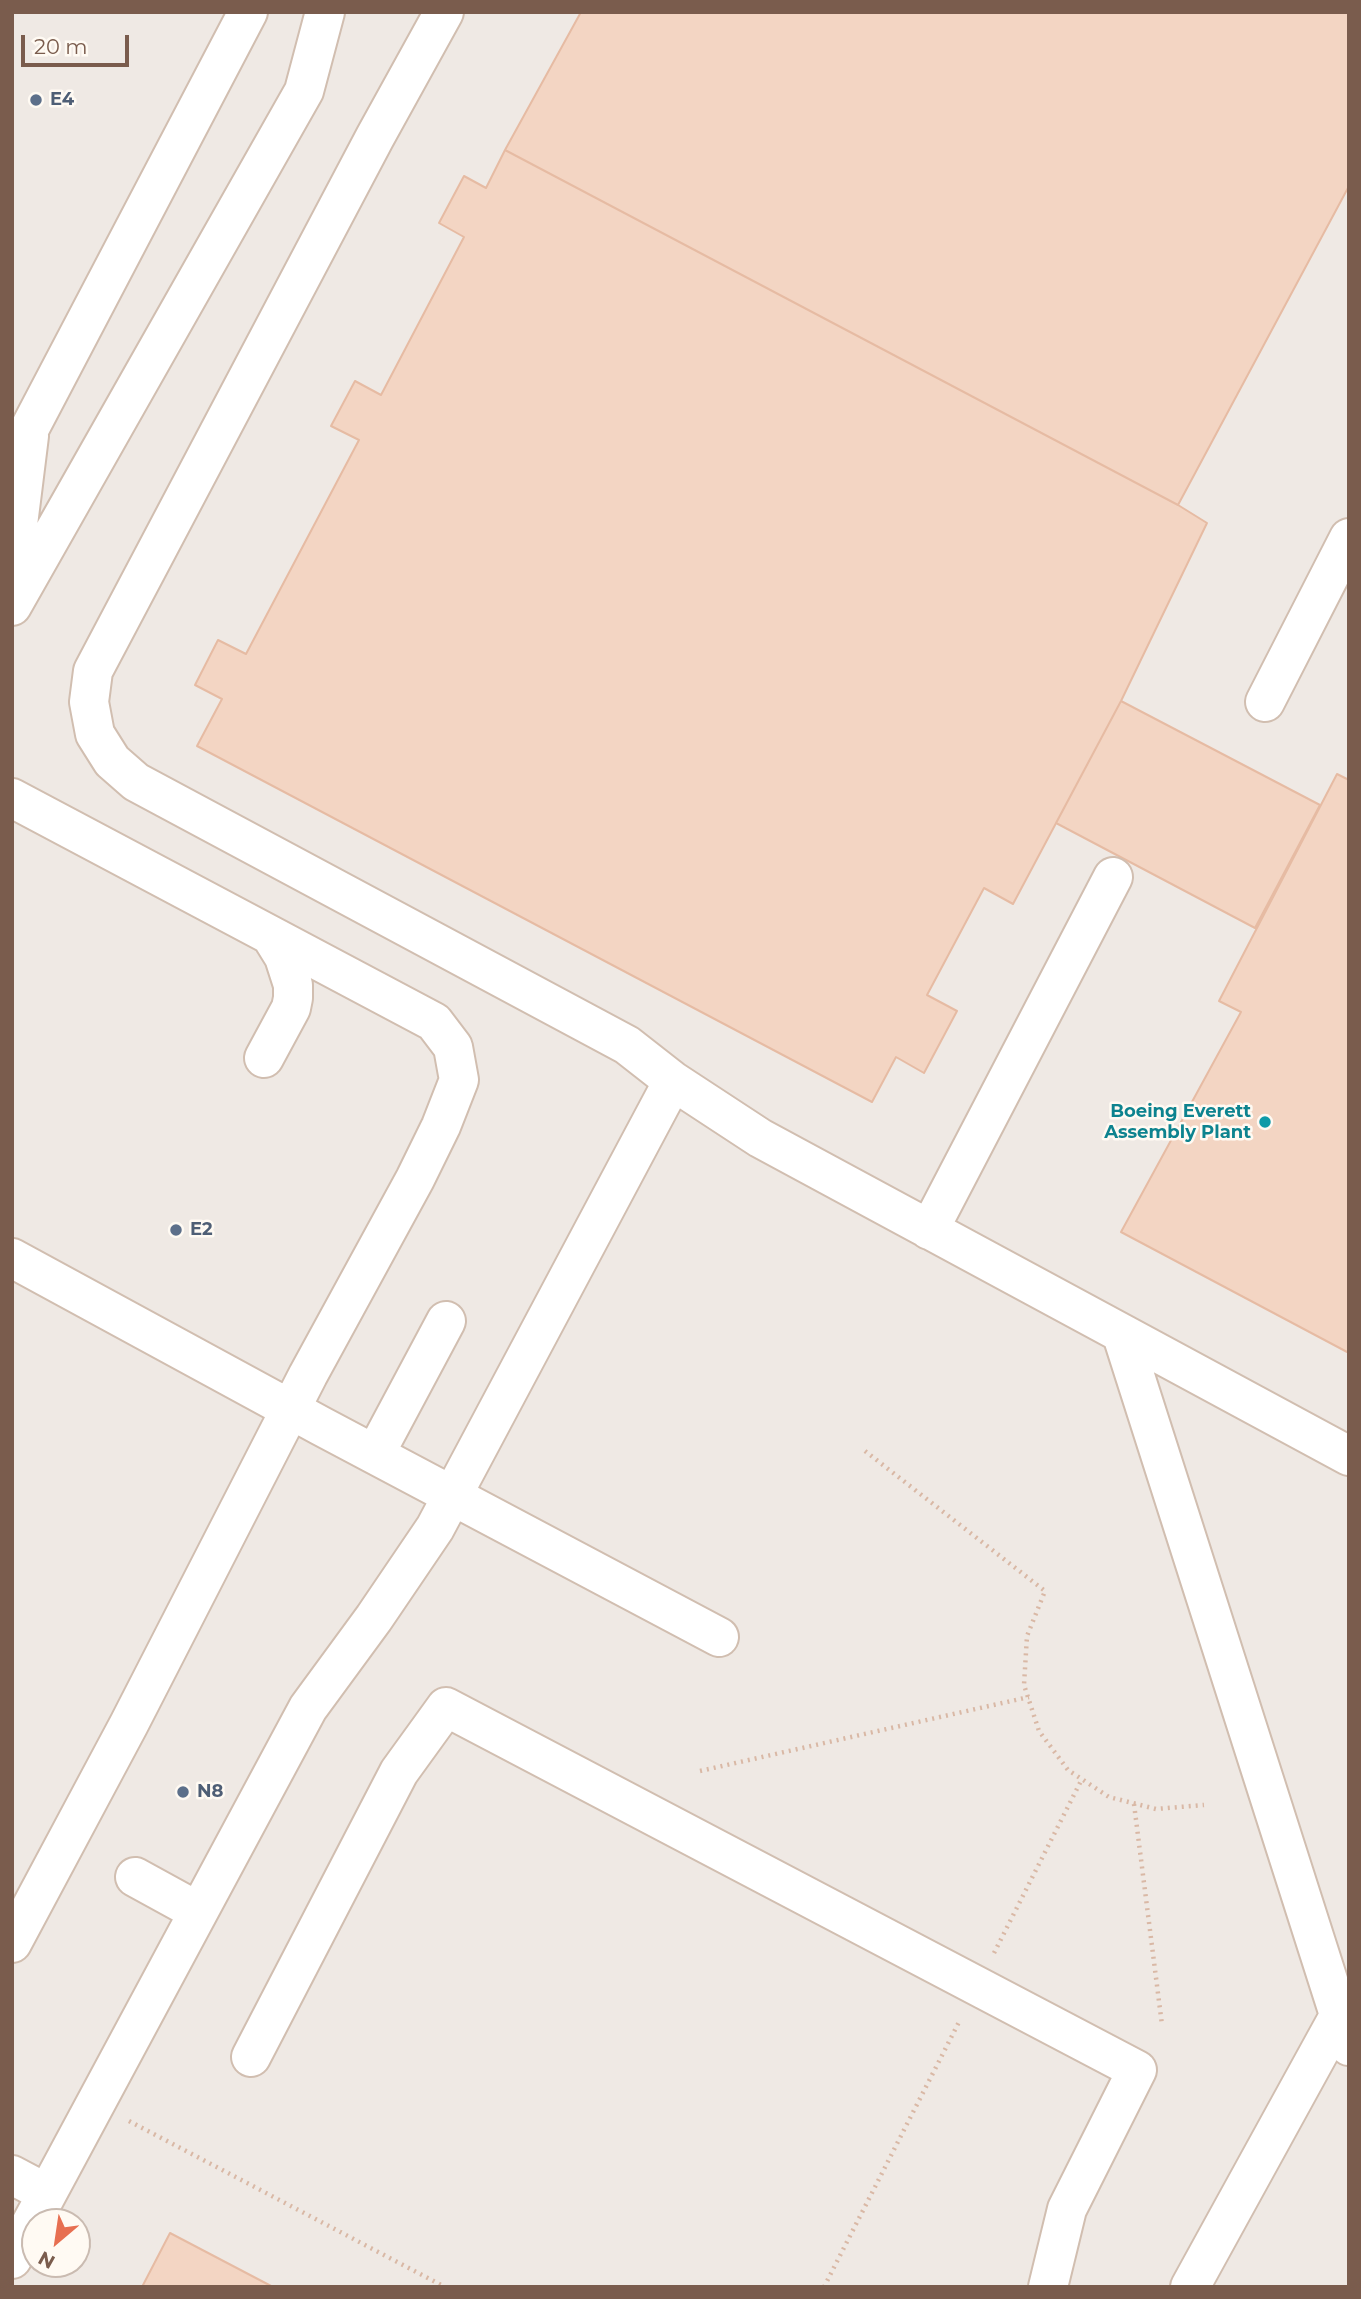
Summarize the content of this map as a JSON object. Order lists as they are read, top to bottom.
{
  "places": [
    "E4",
    "Boeing Everett Assembly Plant",
    "E2",
    "N8"
  ],
  "scale_bar": "20 m",
  "north": "bottom left"
}
